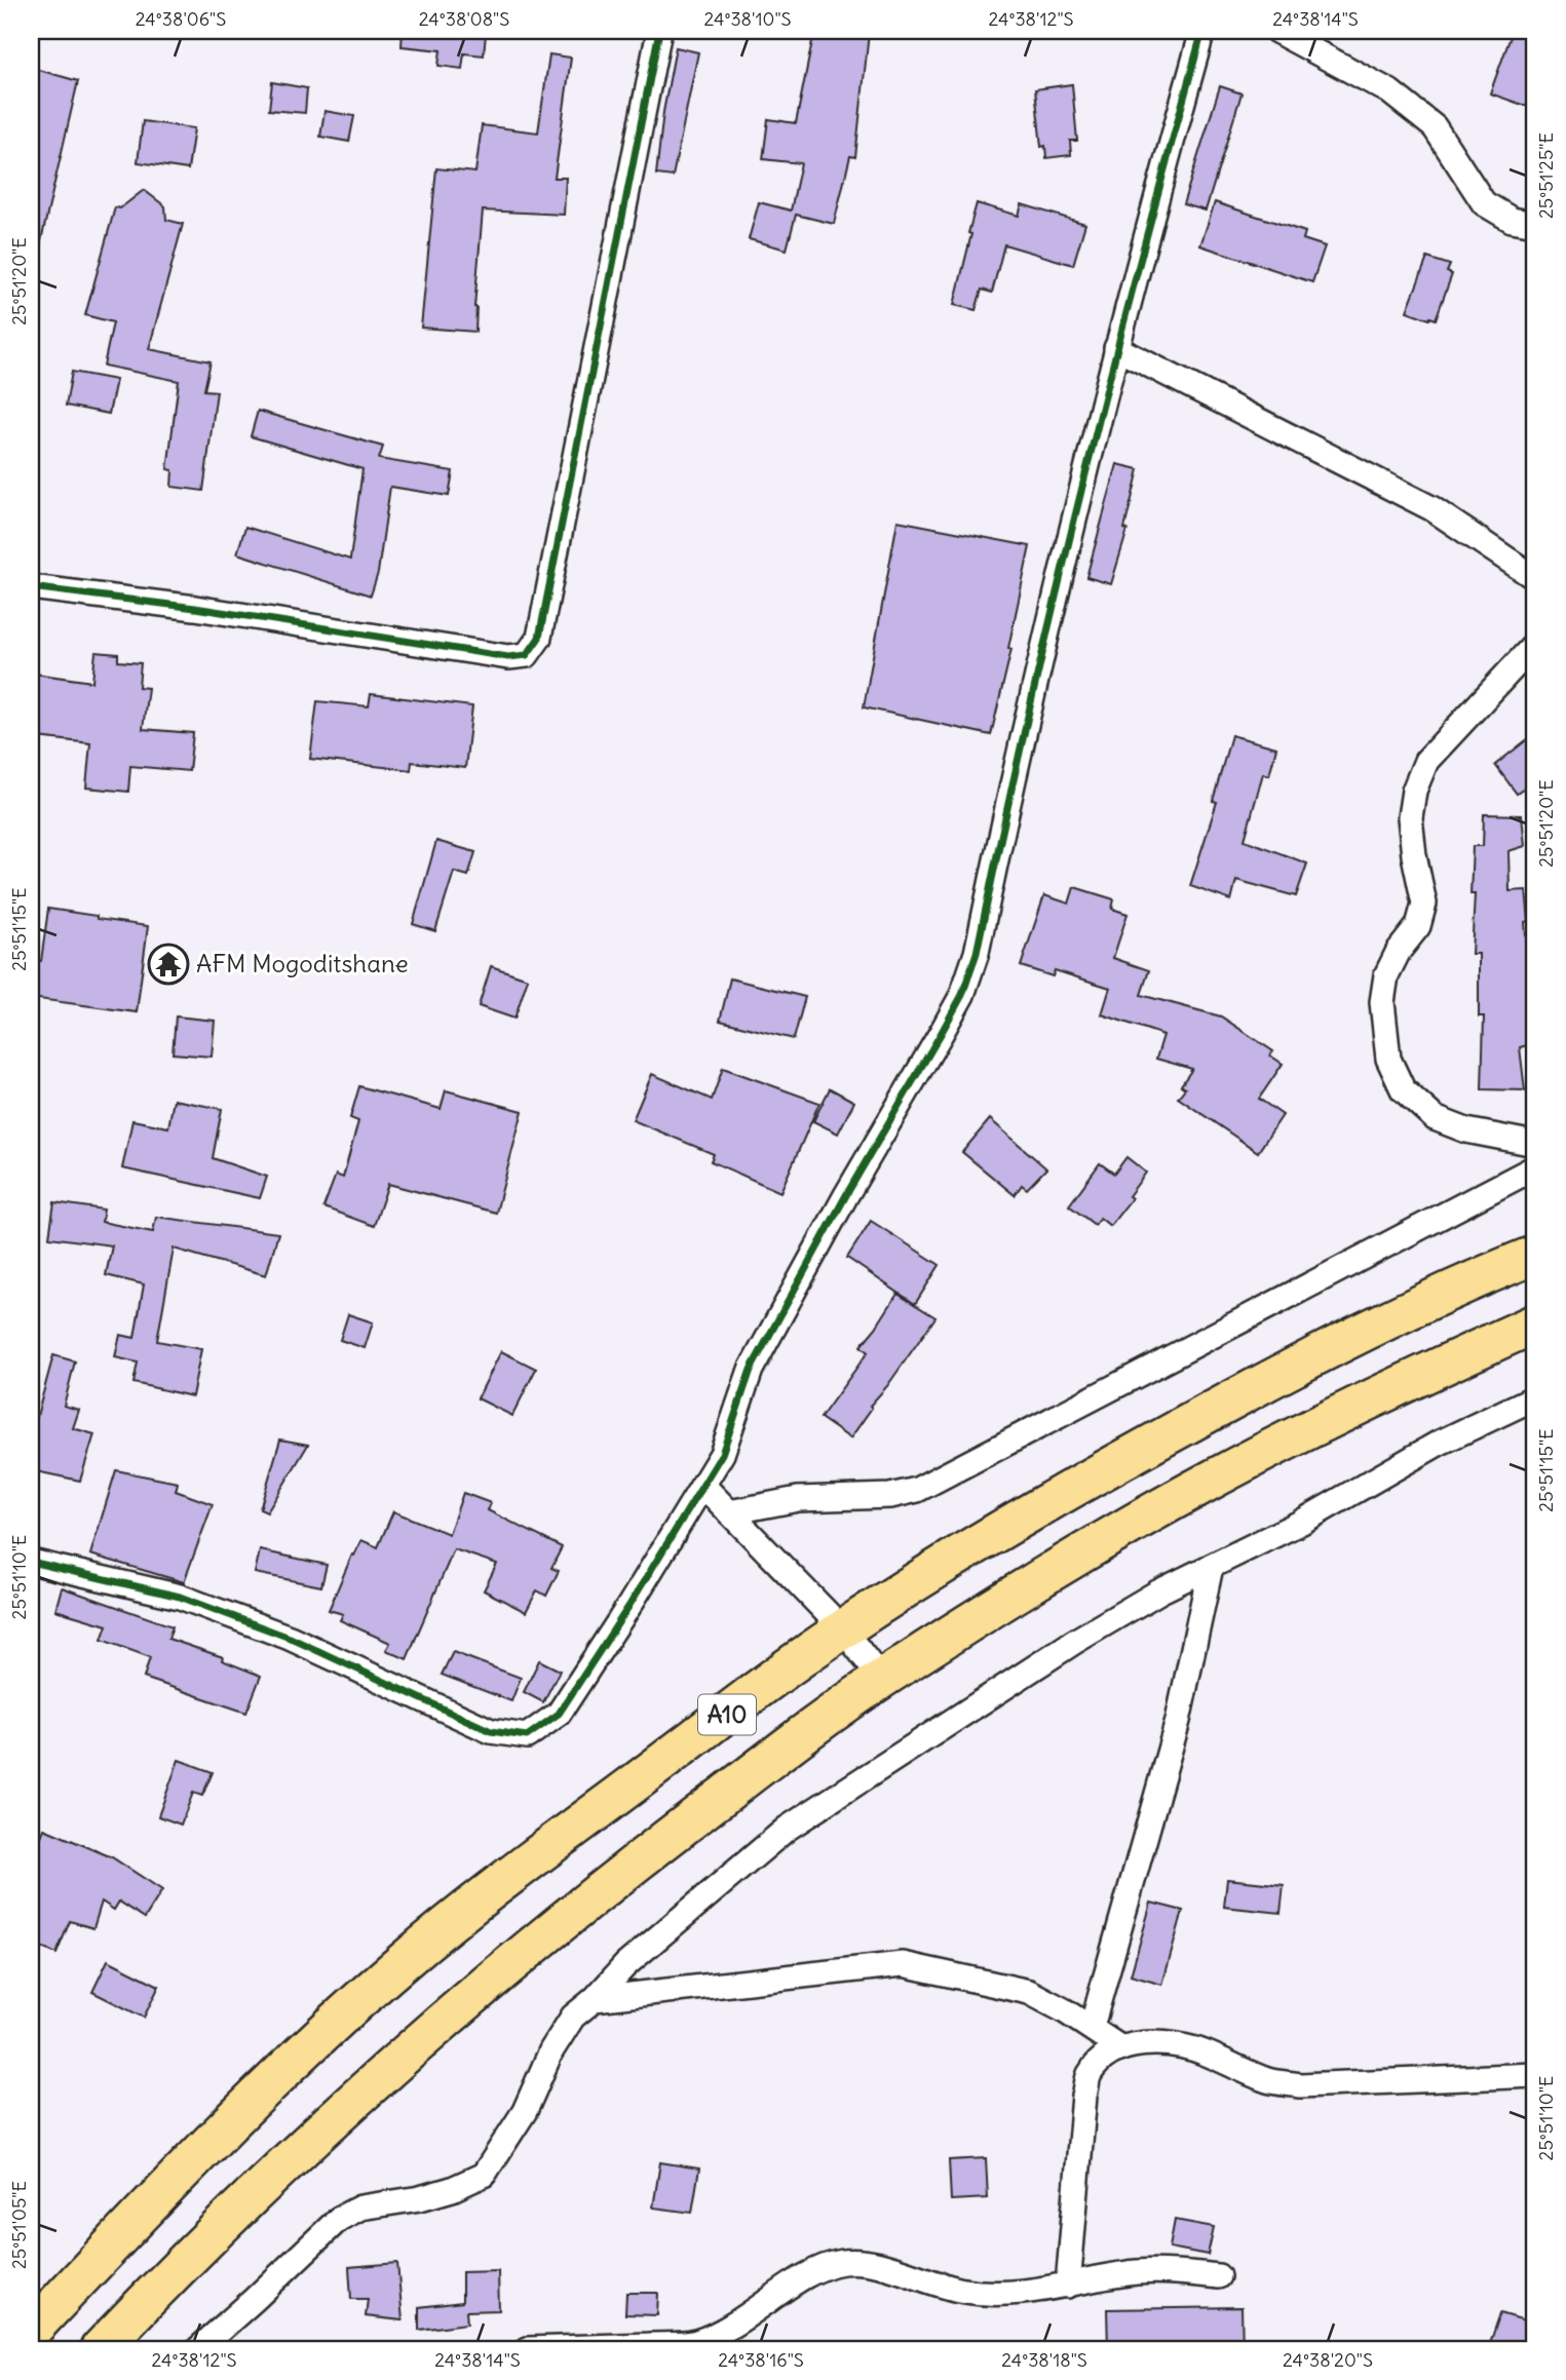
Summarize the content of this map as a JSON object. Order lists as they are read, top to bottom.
{
  "streets": {
    "main road": ["A10"]
  },
  "places": {
    "temple": ["AFM Mogoditshane"]
  },
  "coordinates": [
    "24°38'06\"S",
    "24°38'08\"S",
    "24°38'10\"S",
    "24°38'12\"S",
    "24°38'14\"S",
    "25°51'25\"E",
    "25°51'20\"E",
    "25°51'15\"E",
    "25°51'10\"E",
    "25°51'05\"E",
    "24°38'16\"S",
    "24°38'18\"S",
    "24°38'20\"S"
  ]
}
